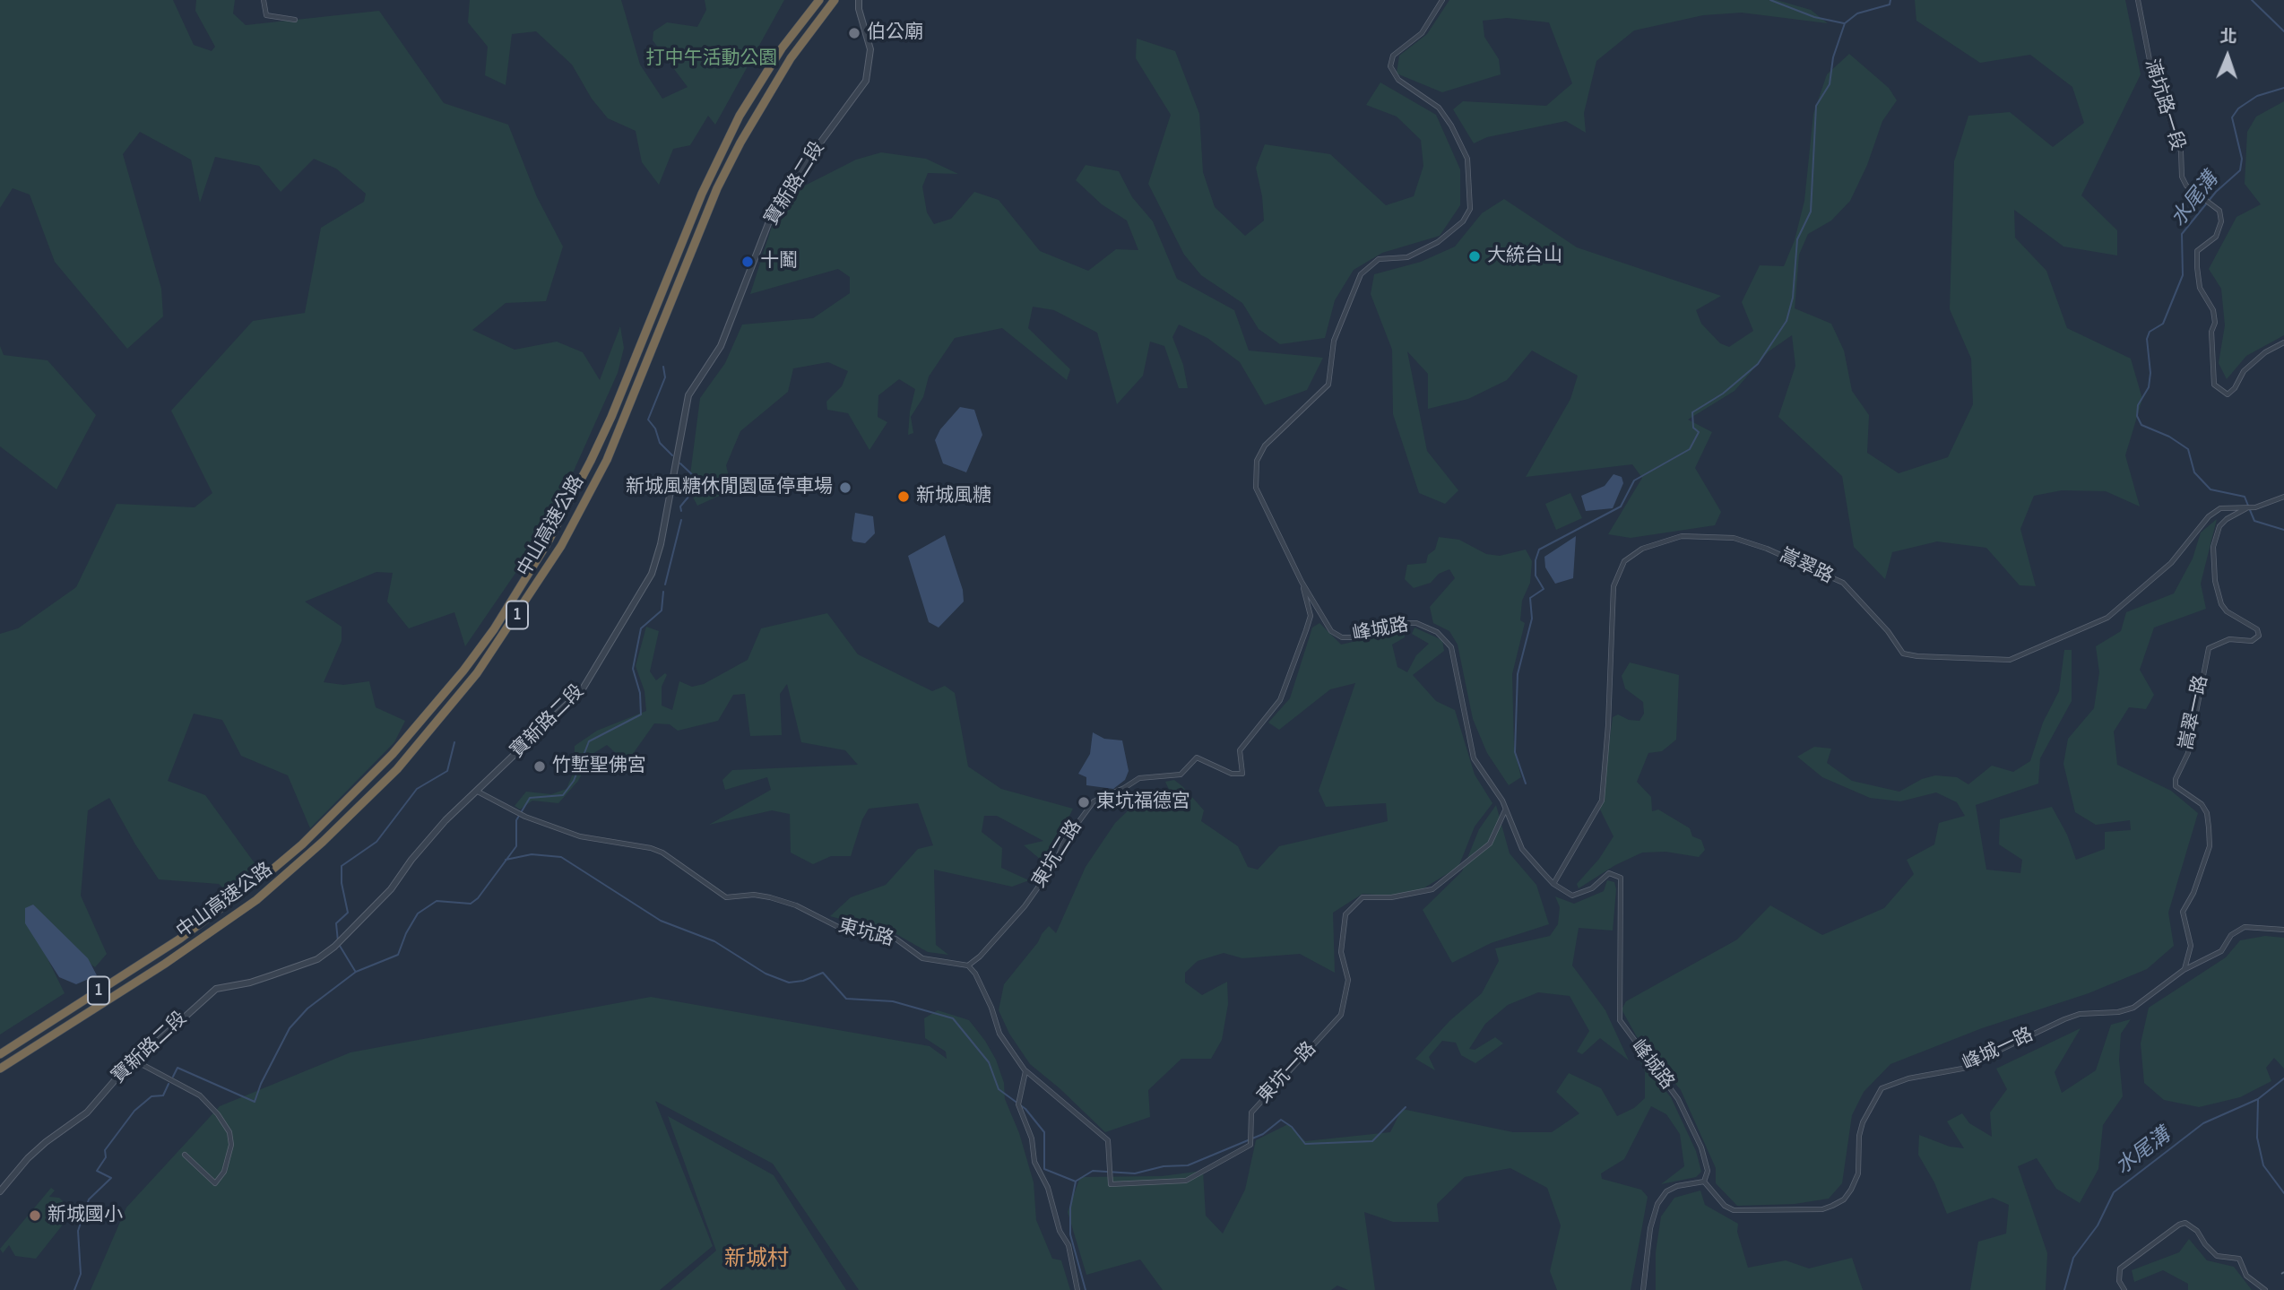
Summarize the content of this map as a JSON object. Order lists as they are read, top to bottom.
{
  "streets": {
    "highway": ["中山高速公路", "1"],
    "street": [
      "湳坑路一段",
      "寶新路二段",
      "嵩翠路",
      "峰城路",
      "嵩翠一路",
      "東坑二路",
      "東坑路",
      "峰城一路",
      "東坑一路"
    ]
  },
  "crossings": [
    ["寶新路二段", "東坑路"],
    ["嵩翠路", "峰城路"],
    ["嵩翠路", "嵩翠一路"],
    ["峰城路", "東坑二路"],
    ["峰城路", "峰城一路"],
    ["峰城路", "東坑一路"],
    ["嵩翠一路", "峰城一路"],
    ["東坑二路", "東坑路"]
  ],
  "districts": ["新城村"],
  "water": ["水尾溝"],
  "parks": ["打中午活動公園"],
  "places": [
    "伯公廟",
    "大統台山",
    "十鬮",
    "新城風糖休閒園區停車場",
    "新城風糖",
    "竹塹聖佛宮",
    "東坑福德宮",
    "新城國小"
  ],
  "north": "top"
}
